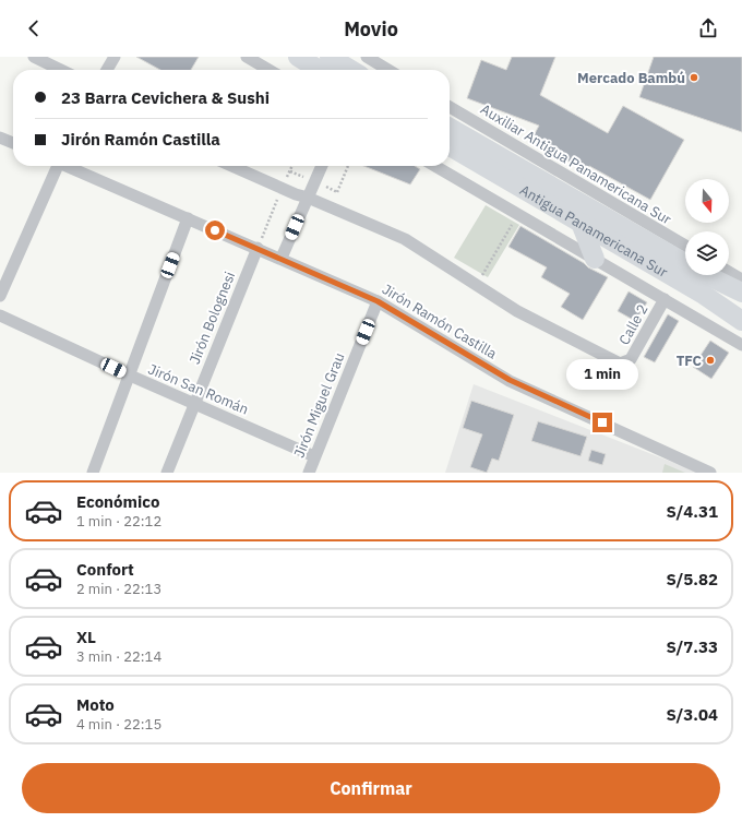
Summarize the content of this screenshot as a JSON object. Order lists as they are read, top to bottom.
{
  "streets": {
    "main road": ["Antigua Panamericana Sur"],
    "street": [
      "Auxiliar Antigua Panamericana Sur",
      "Jirón Bolognesi",
      "Jirón Ramón Castilla",
      "Calle 2",
      "Jirón San Román",
      "Jirón Miguel Grau"
    ]
  },
  "crossings": [
    ["Jirón Bolognesi", "Jirón Ramón Castilla"],
    ["Jirón Bolognesi", "Jirón San Román"],
    ["Jirón Ramón Castilla", "Jirón Miguel Grau"],
    ["Jirón San Román", "Jirón Miguel Grau"]
  ],
  "places": ["Mercado Bambú", "TFC"],
  "north": "bottom",
  "page": {
    "header": "Movio",
    "banner": ["23 Barra Cevichera & Sushi", "Jirón Ramón Castilla"],
    "bubble": "1 min",
    "list": [
      {
        "name": "Económico",
        "note": "1 min · 22:12",
        "value": "S/4.31"
      },
      {
        "name": "Confort",
        "note": "2 min · 22:13",
        "value": "S/5.82"
      },
      {
        "name": "XL",
        "note": "3 min · 22:14",
        "value": "S/7.33"
      },
      {
        "name": "Moto",
        "note": "4 min · 22:15",
        "value": "S/3.04"
      }
    ],
    "buttons": "Confirmar"
  }
}
